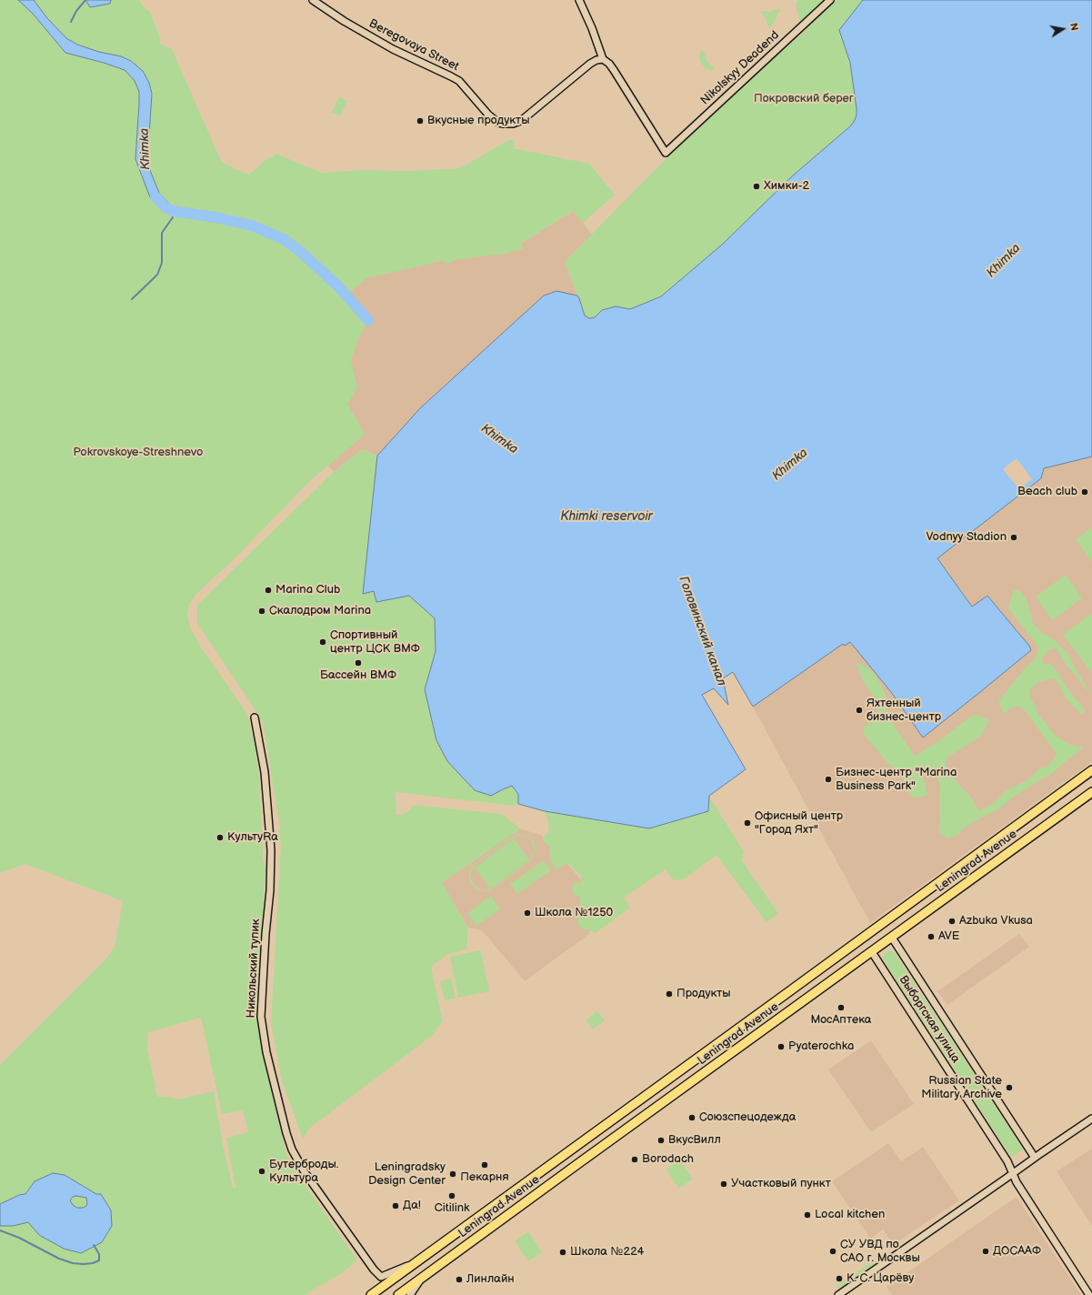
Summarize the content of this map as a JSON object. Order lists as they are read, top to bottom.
{
  "streets": {
    "main road": ["Leningrad Avenue"],
    "street": [
      "Beregovaya Street",
      "Nikolskyy Deadend",
      "Никольский тупик",
      "Выборгская улица"
    ]
  },
  "crossings": [
    ["Beregovaya Street", "Nikolskyy Deadend"],
    ["Leningrad Avenue", "Никольский тупик"],
    ["Leningrad Avenue", "Выборгская улица"]
  ],
  "water": ["Khimka", "Khimki reservoir", "Головинский канал"],
  "parks": ["Покровский берег", "Pokrovskoye-Streshnevo"],
  "places": [
    "Вкусные продукты",
    "Химки-2",
    "Beach club",
    "Vodnyy Stadion",
    "Marina Club",
    "Скалодром Marina",
    "Спортивный центр ЦСК ВМФ",
    "Бассейн ВМФ",
    "Яхтенный бизнес-центр",
    "Бизнес-центр \"Marina Business Park\"",
    "Офисный центр \"Город Яхт\"",
    "КультуRа",
    "Школа №1250",
    "Azbuka Vkusa",
    "AVE",
    "Продукты",
    "МосАптека",
    "Pyaterochka",
    "Russian State Military Archive",
    "Союзспецодежда",
    "ВкусВилл",
    "Borodach",
    "Пекарня",
    "Бутерброды. Культура",
    "Leningradsky Design Center",
    "Участковый пункт",
    "Citilink",
    "Да!",
    "Local kitchen",
    "СУ УВД по САО г. Москвы",
    "ДОСААФ",
    "Школа №224",
    "К. С. Царёву",
    "Линлайн"
  ],
  "north": "right"
}
